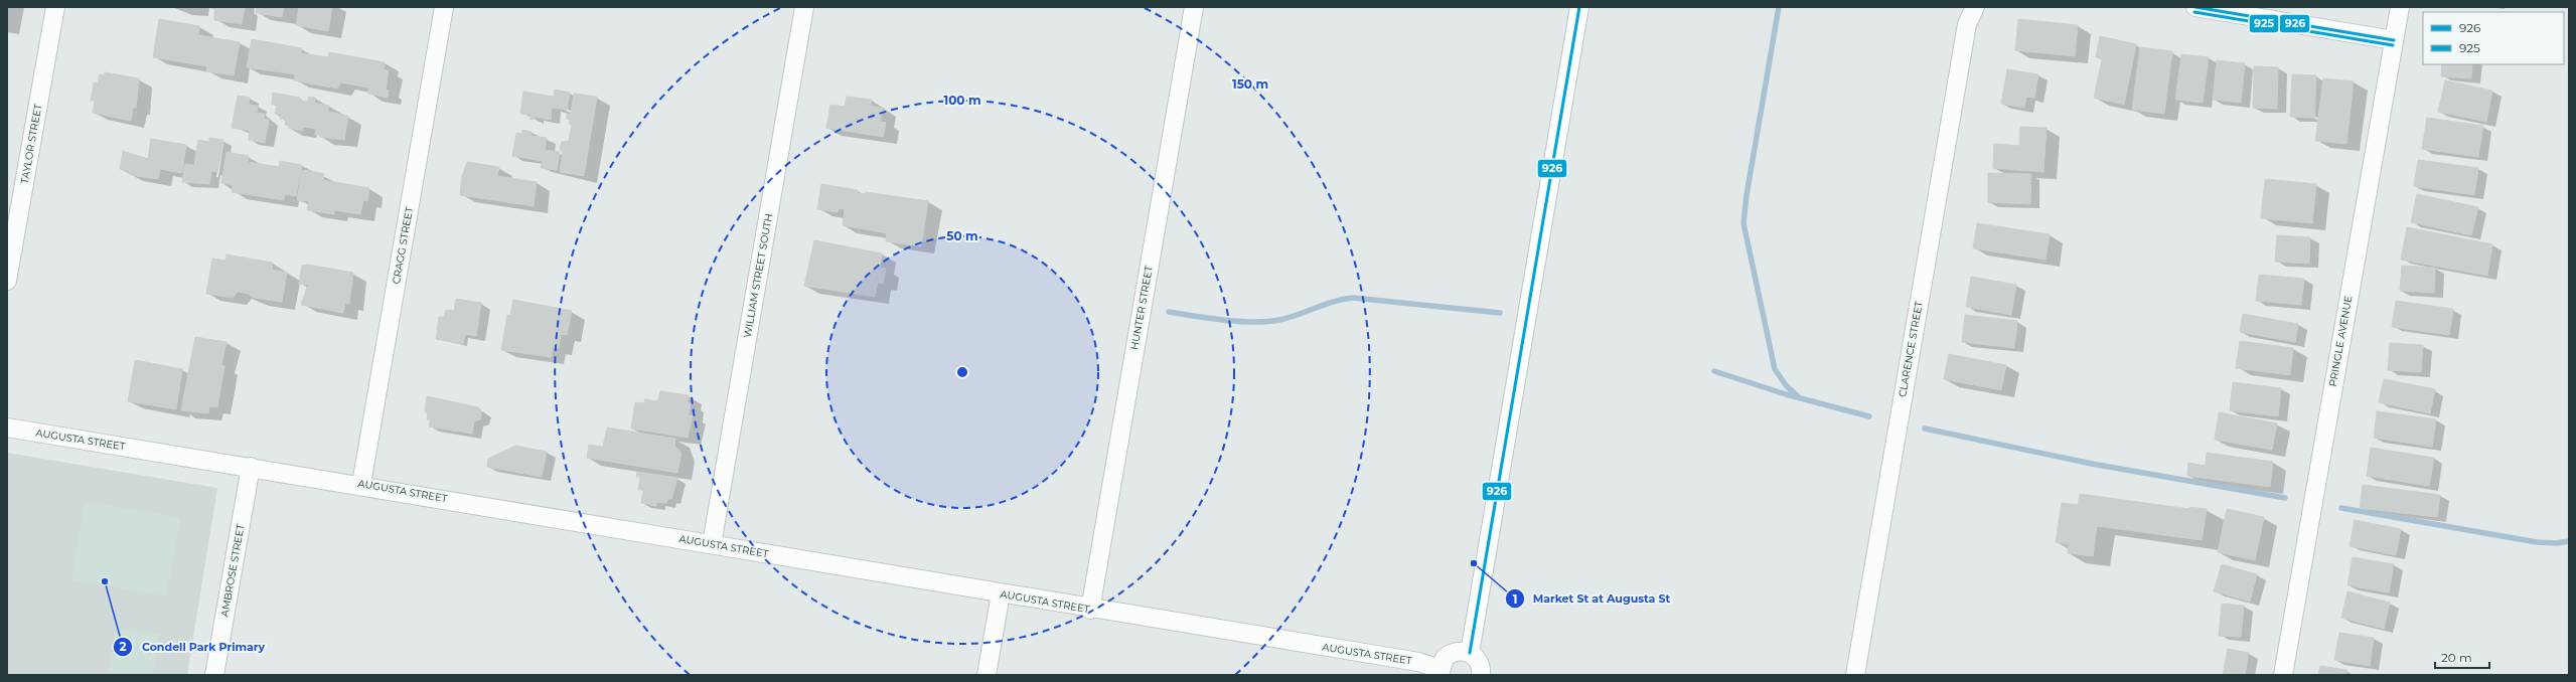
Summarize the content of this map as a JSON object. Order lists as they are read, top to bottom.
{
  "streets": {
    "street": [
      "TAYLOR STREET",
      "CRAGG STREET",
      "WILLIAM STREET SOUTH",
      "HUNTER STREET",
      "PRINGLE AVENUE",
      "CLARENCE STREET",
      "AUGUSTA STREET",
      "AMBROSE STREET"
    ]
  },
  "crossings": [
    ["CRAGG STREET", "AUGUSTA STREET"],
    ["WILLIAM STREET SOUTH", "AUGUSTA STREET"],
    ["HUNTER STREET", "AUGUSTA STREET"],
    ["AUGUSTA STREET", "AMBROSE STREET"]
  ],
  "places": ["Market St at Augusta St", "Condell Park Primary"],
  "lines": ["transit line 926", "transit line 925"],
  "legend": ["926", "925"],
  "scale_bar": "20 m",
  "rings": ["150 m", "100 m", "50 m"]
}
